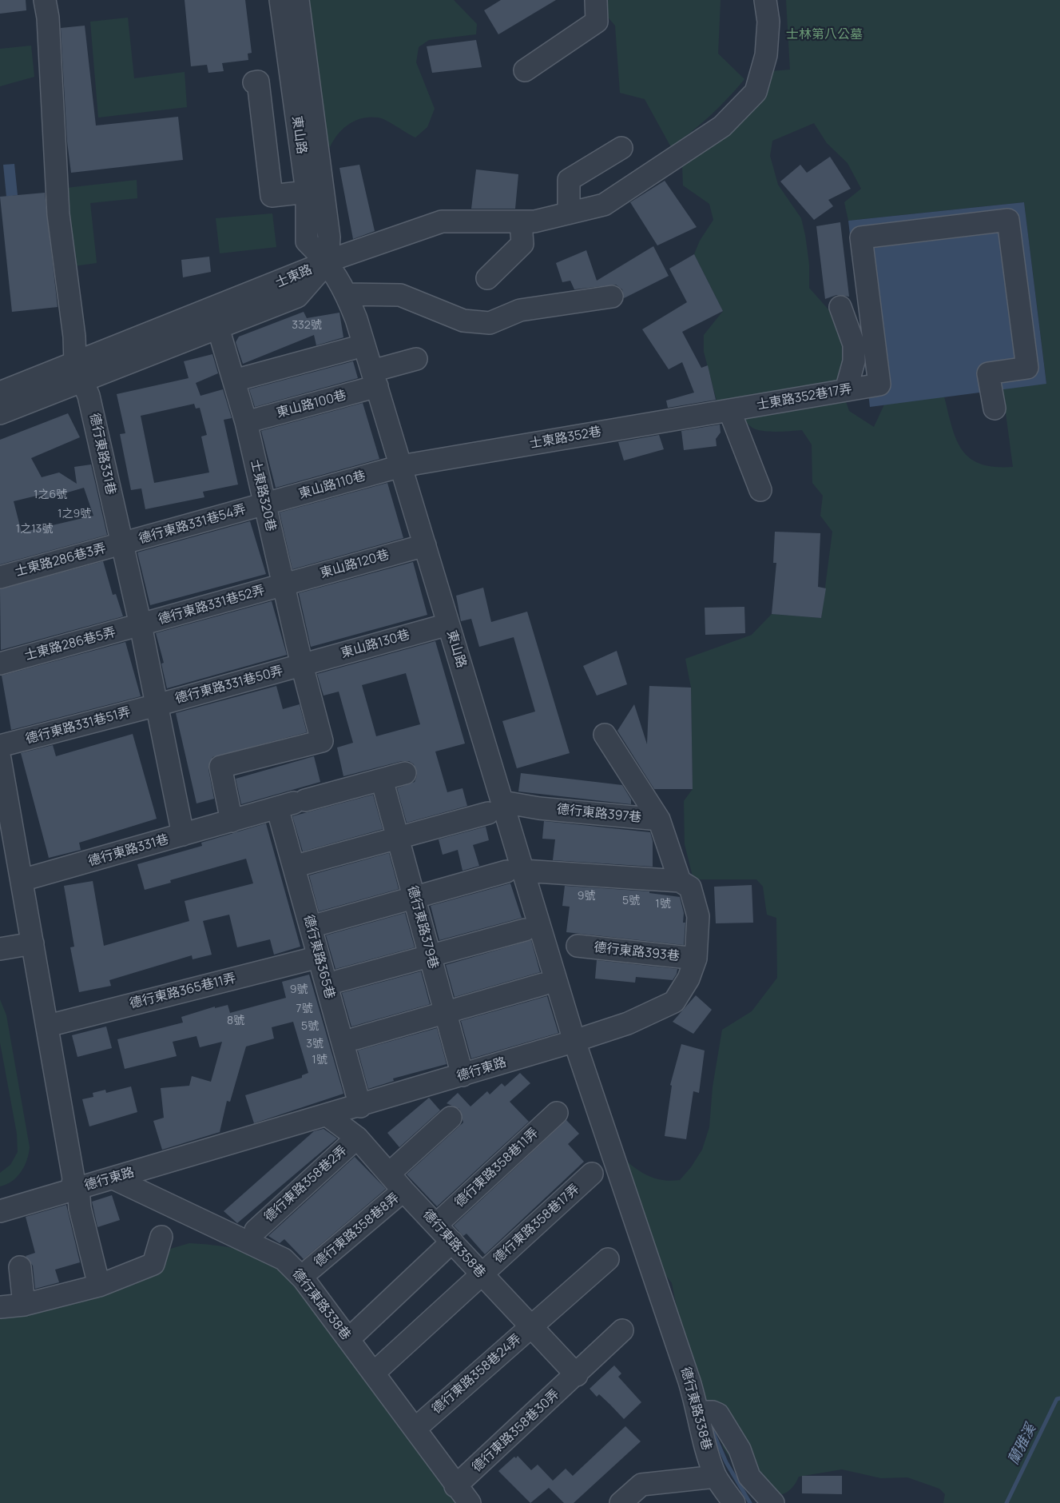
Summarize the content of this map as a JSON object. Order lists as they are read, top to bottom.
{
  "streets": {
    "street": [
      "東山路",
      "士東路",
      "士東路352巷17弄",
      "東山路100巷",
      "士東路352巷",
      "德行東路331巷",
      "東山路110巷",
      "士東路320巷",
      "德行東路331巷54弄",
      "士東路286巷3弄",
      "東山路120巷",
      "德行東路331巷52弄",
      "士東路286巷5弄",
      "東山路130巷",
      "德行東路331巷50弄",
      "德行東路331巷51弄",
      "德行東路397巷",
      "德行東路379巷",
      "德行東路393巷",
      "德行東路365巷",
      "德行東路365巷11弄",
      "德行東路",
      "德行東路358巷11弄",
      "德行東路358巷2弄",
      "德行東路358巷17弄",
      "德行東路358巷8弄",
      "德行東路358巷",
      "德行東路338巷",
      "德行東路358巷24弄",
      "德行東路358巷30弄"
    ]
  },
  "crossings": [
    ["東山路", "士東路"],
    ["東山路", "東山路100巷"],
    ["東山路", "士東路352巷"],
    ["東山路", "東山路110巷"],
    ["東山路", "東山路120巷"],
    ["東山路", "東山路130巷"],
    ["東山路", "德行東路397巷"],
    ["東山路", "德行東路"],
    ["東山路", "德行東路338巷"],
    ["士東路", "德行東路331巷"],
    ["士東路", "士東路320巷"],
    ["士東路352巷17弄", "士東路352巷"],
    ["東山路100巷", "士東路320巷"],
    ["士東路352巷", "東山路110巷"],
    ["德行東路331巷", "德行東路331巷54弄"],
    ["德行東路331巷", "士東路286巷3弄"],
    ["德行東路331巷", "德行東路331巷52弄"],
    ["德行東路331巷", "士東路286巷5弄"],
    ["德行東路331巷", "德行東路331巷50弄"],
    ["德行東路331巷", "德行東路331巷51弄"],
    ["東山路110巷", "士東路320巷"],
    ["東山路110巷", "德行東路331巷54弄"],
    ["士東路320巷", "德行東路331巷54弄"],
    ["士東路320巷", "東山路120巷"],
    ["士東路320巷", "德行東路331巷52弄"],
    ["士東路320巷", "東山路130巷"],
    ["士東路320巷", "德行東路331巷50弄"],
    ["德行東路331巷54弄", "士東路286巷3弄"],
    ["東山路120巷", "德行東路331巷52弄"],
    ["德行東路331巷52弄", "士東路286巷5弄"],
    ["東山路130巷", "德行東路331巷50弄"],
    ["德行東路331巷50弄", "德行東路331巷51弄"],
    ["德行東路397巷", "德行東路"],
    ["德行東路379巷", "德行東路"],
    ["德行東路393巷", "德行東路"],
    ["德行東路365巷", "德行東路365巷11弄"],
    ["德行東路365巷", "德行東路"],
    ["德行東路", "德行東路358巷"],
    ["德行東路", "德行東路338巷"],
    ["德行東路358巷11弄", "德行東路358巷"],
    ["德行東路358巷2弄", "德行東路358巷"],
    ["德行東路358巷17弄", "德行東路358巷"],
    ["德行東路358巷8弄", "德行東路358巷"],
    ["德行東路358巷", "德行東路358巷24弄"],
    ["德行東路358巷", "德行東路358巷30弄"],
    ["德行東路338巷", "德行東路358巷30弄"]
  ],
  "water": ["蘭雅溪"],
  "parks": ["士林第八公墓"],
  "house_numbers": [
    "332號",
    "1之6號",
    "1之9號",
    "1之13號",
    "9號",
    "5號",
    "1號",
    "9號",
    "7號",
    "8號",
    "5號",
    "3號",
    "1號"
  ]
}
